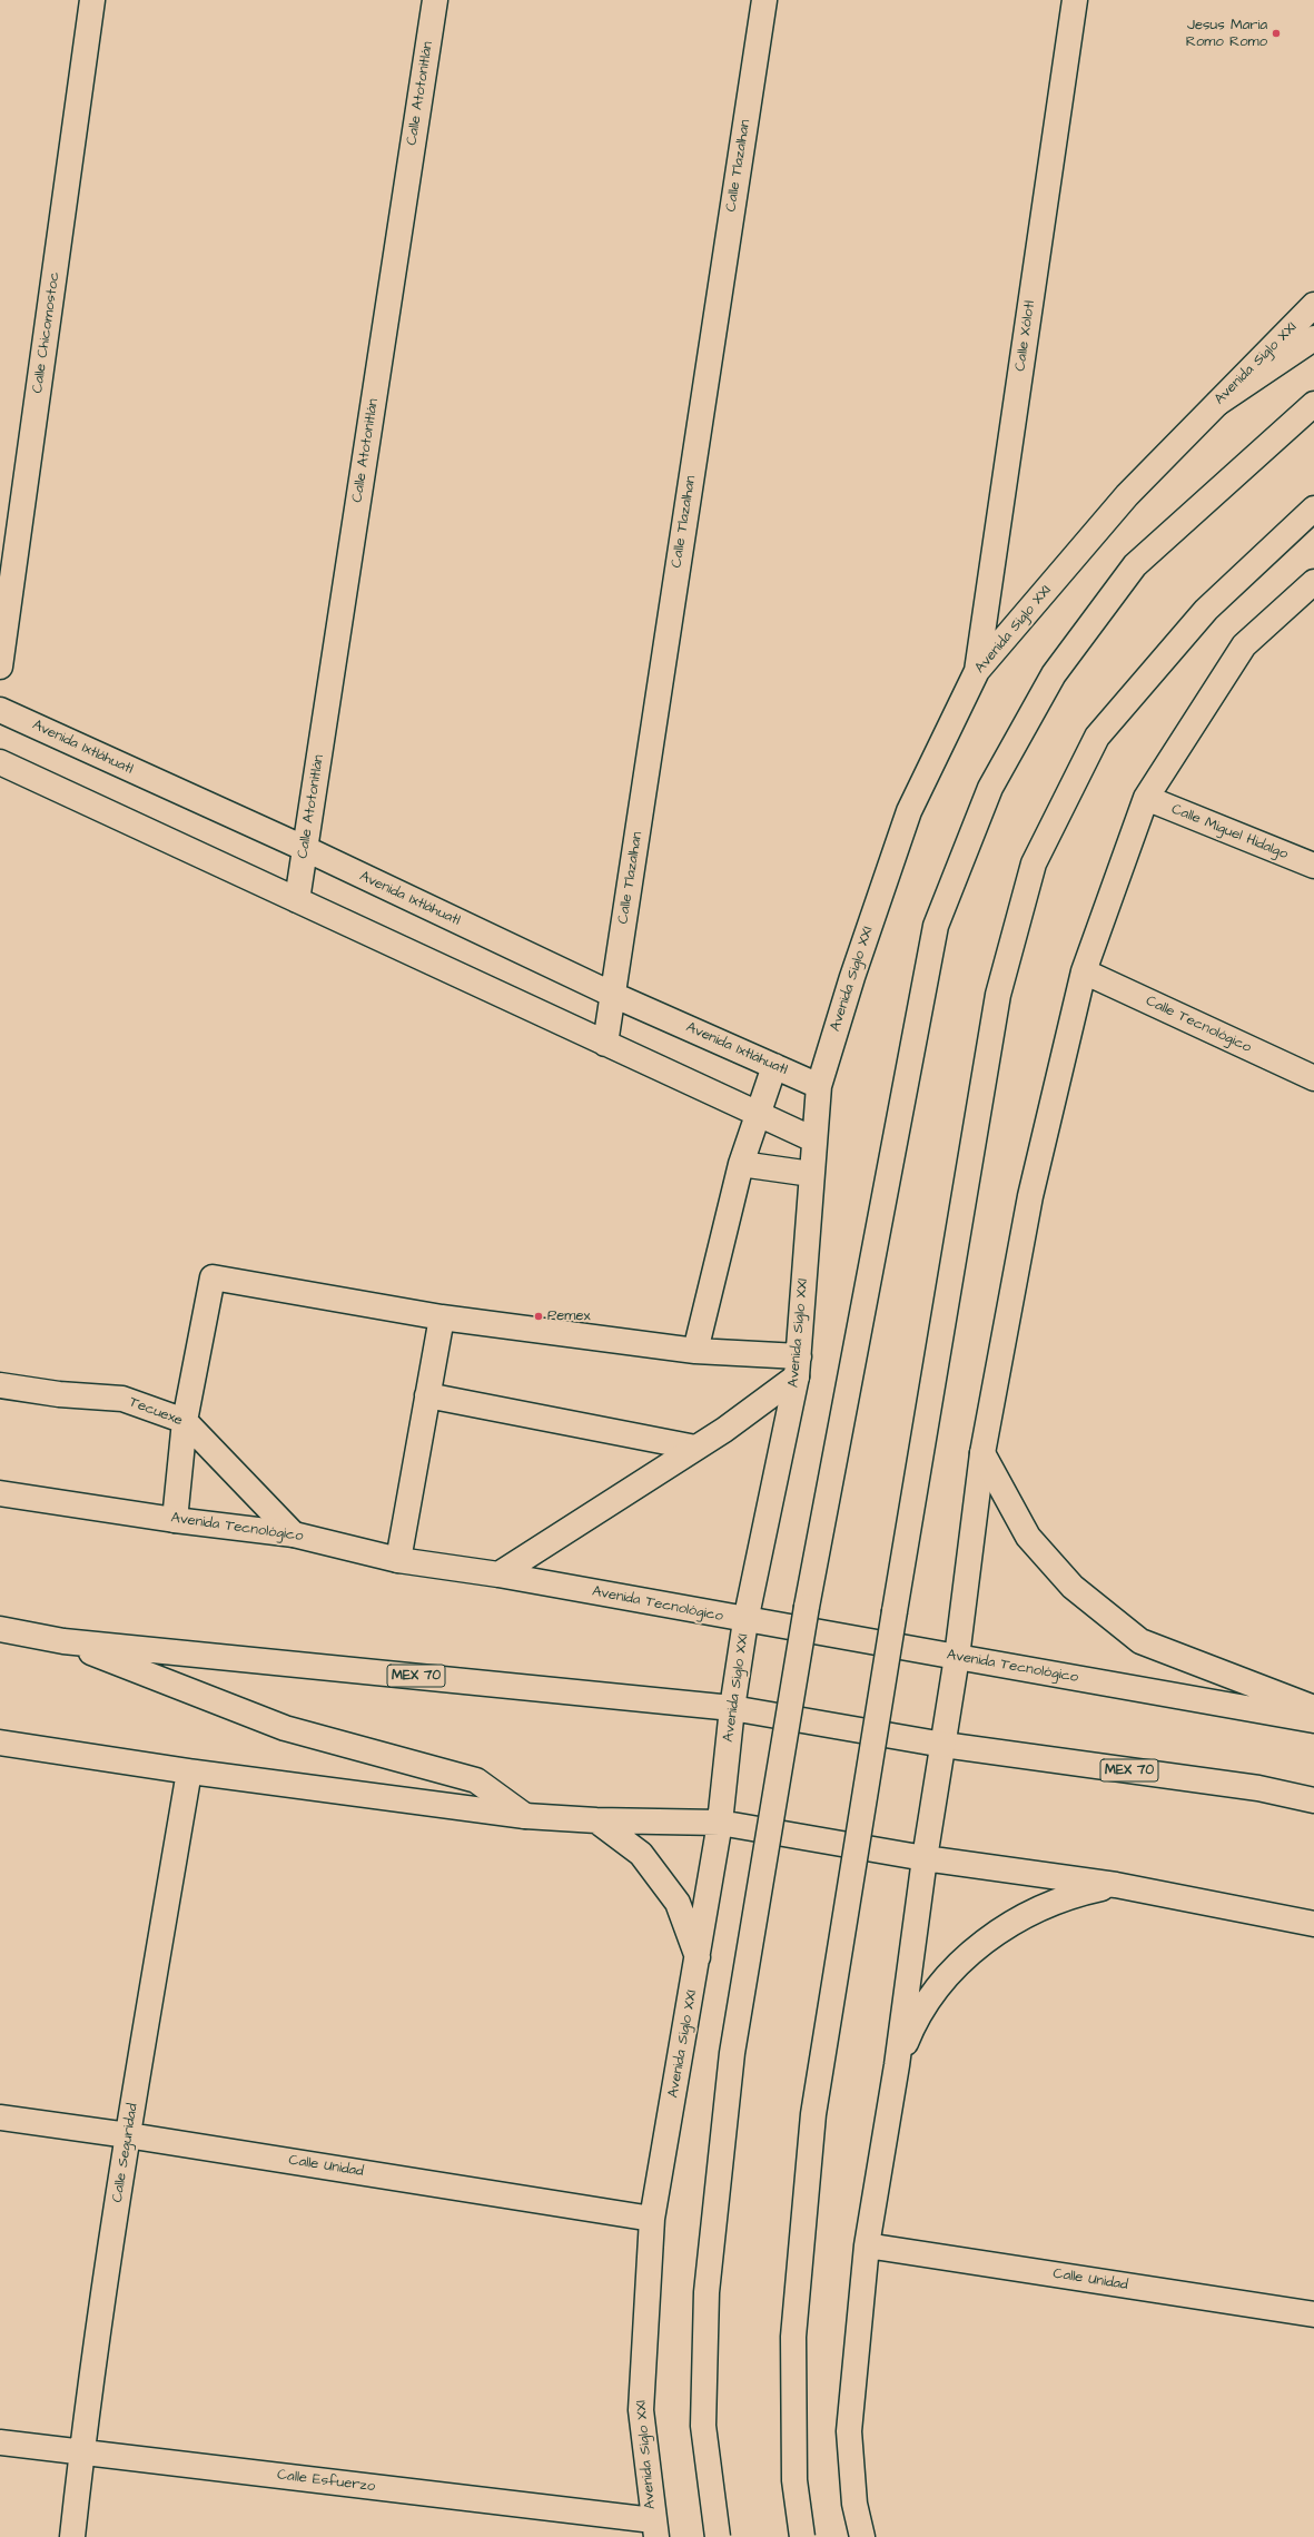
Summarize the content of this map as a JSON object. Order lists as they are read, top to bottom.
{
  "streets": {
    "main road": [
      "Calle Atotonitlán",
      "Calle Tlazalhan",
      "Calle Chicomostoc",
      "Calle Xólotl",
      "Avenida Siglo XXI",
      "Avenida Ixtláhuatl",
      "Calle Miguel Hidalgo",
      "Calle Tecnológico",
      "Tecuexe",
      "Avenida Tecnológico",
      "MEX 70",
      "Calle Seguridad",
      "Calle Unidad",
      "Calle Esfuerzo"
    ]
  },
  "crossings": [
    ["Calle Atotonitlán", "Avenida Ixtláhuatl"],
    ["Calle Tlazalhan", "Avenida Ixtláhuatl"],
    ["Calle Xólotl", "Avenida Siglo XXI"],
    ["Avenida Siglo XXI", "Avenida Ixtláhuatl"],
    ["Avenida Siglo XXI", "Avenida Tecnológico"],
    ["Avenida Siglo XXI", "MEX 70"],
    ["Avenida Siglo XXI", "Calle Unidad"],
    ["Avenida Siglo XXI", "Calle Esfuerzo"],
    ["Tecuexe", "Avenida Tecnológico"],
    ["Calle Seguridad", "Calle Unidad"],
    ["Calle Seguridad", "Calle Esfuerzo"]
  ],
  "places": ["Jesus Maria Romo Romo", "Pemex"]
}
